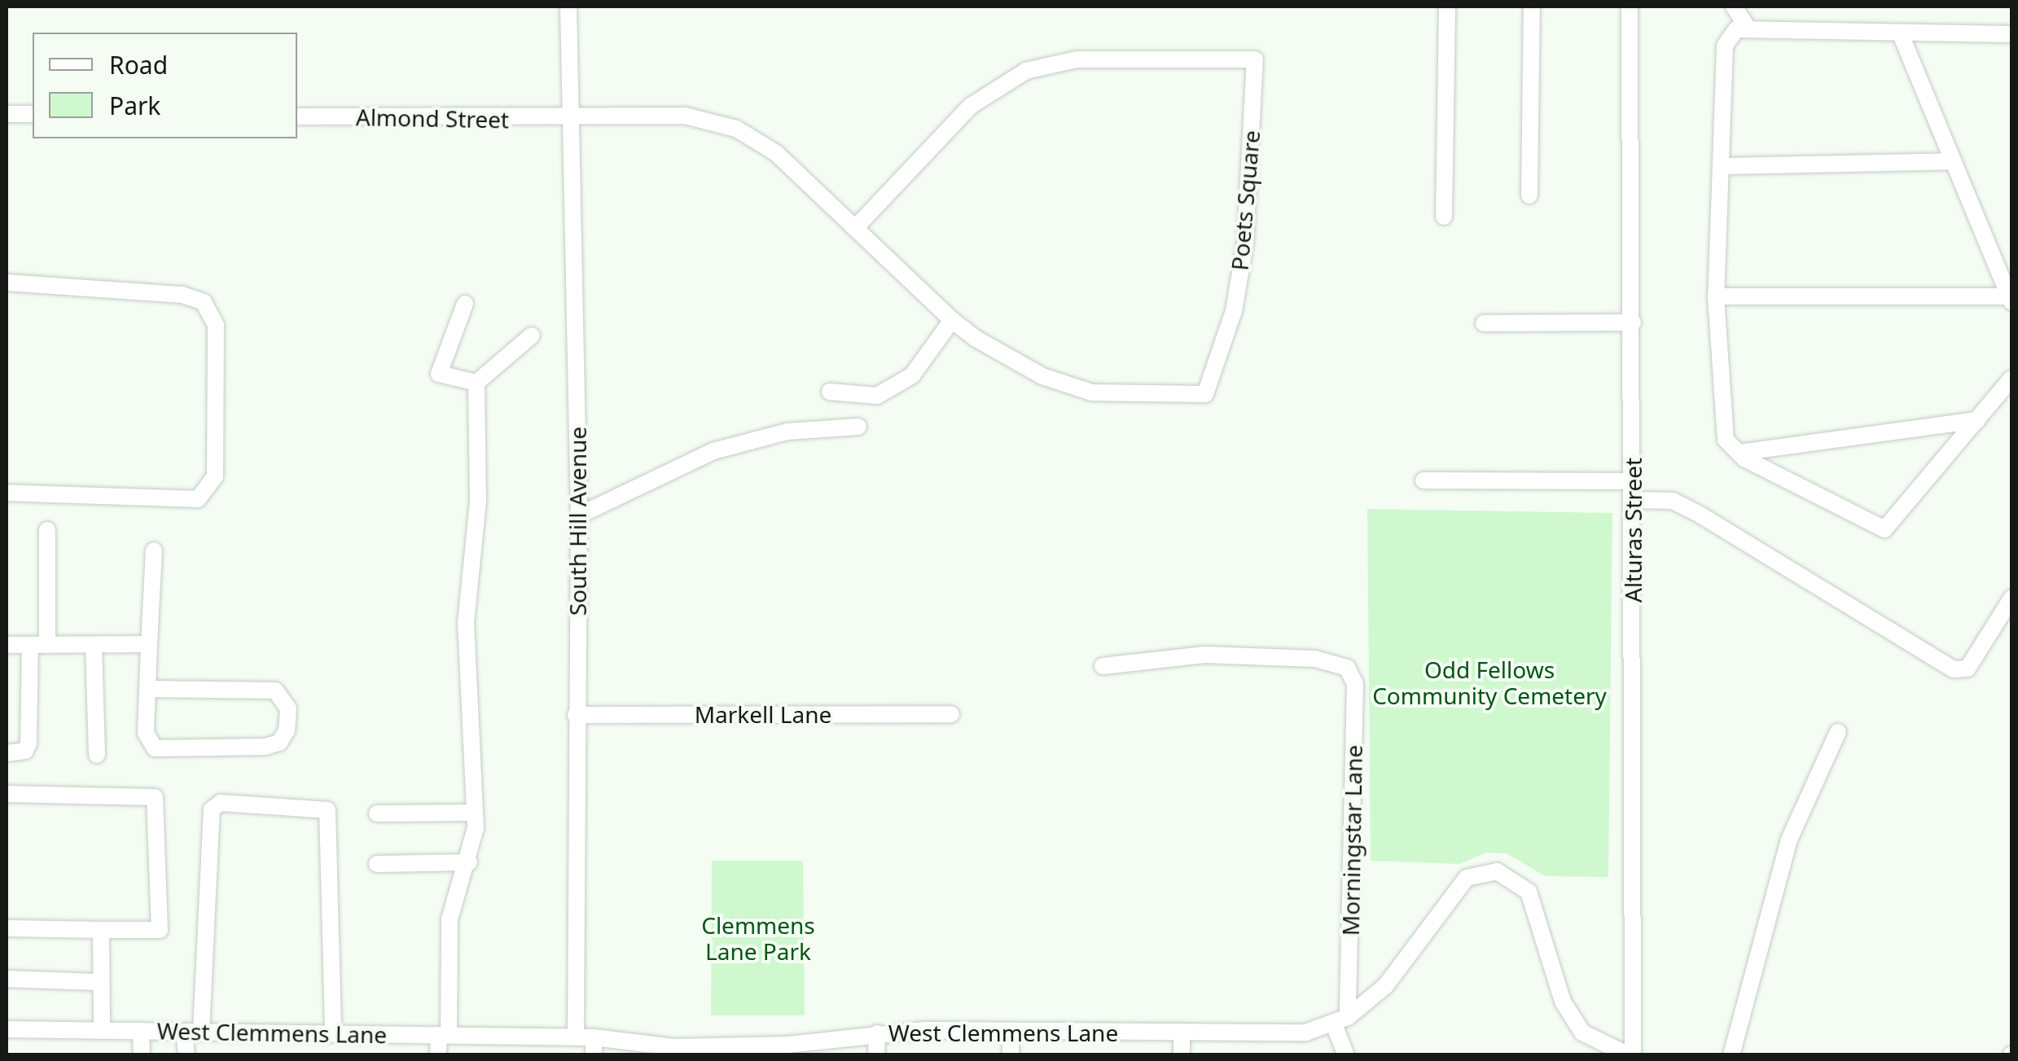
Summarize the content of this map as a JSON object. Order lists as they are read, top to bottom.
{
  "streets": {
    "street": [
      "Almond Street",
      "Poets Square",
      "South Hill Avenue",
      "Alturas Street",
      "Markell Lane",
      "Morningstar Lane",
      "West Clemmens Lane"
    ]
  },
  "crossings": [
    ["Almond Street", "Poets Square"],
    ["Almond Street", "South Hill Avenue"],
    ["Poets Square", "South Hill Avenue"],
    ["South Hill Avenue", "Markell Lane"],
    ["South Hill Avenue", "West Clemmens Lane"],
    ["Alturas Street", "West Clemmens Lane"],
    ["Morningstar Lane", "West Clemmens Lane"]
  ],
  "parks": ["Odd Fellows Community Cemetery", "Clemmens Lane Park"],
  "legend": ["Road", "Park"]
}
